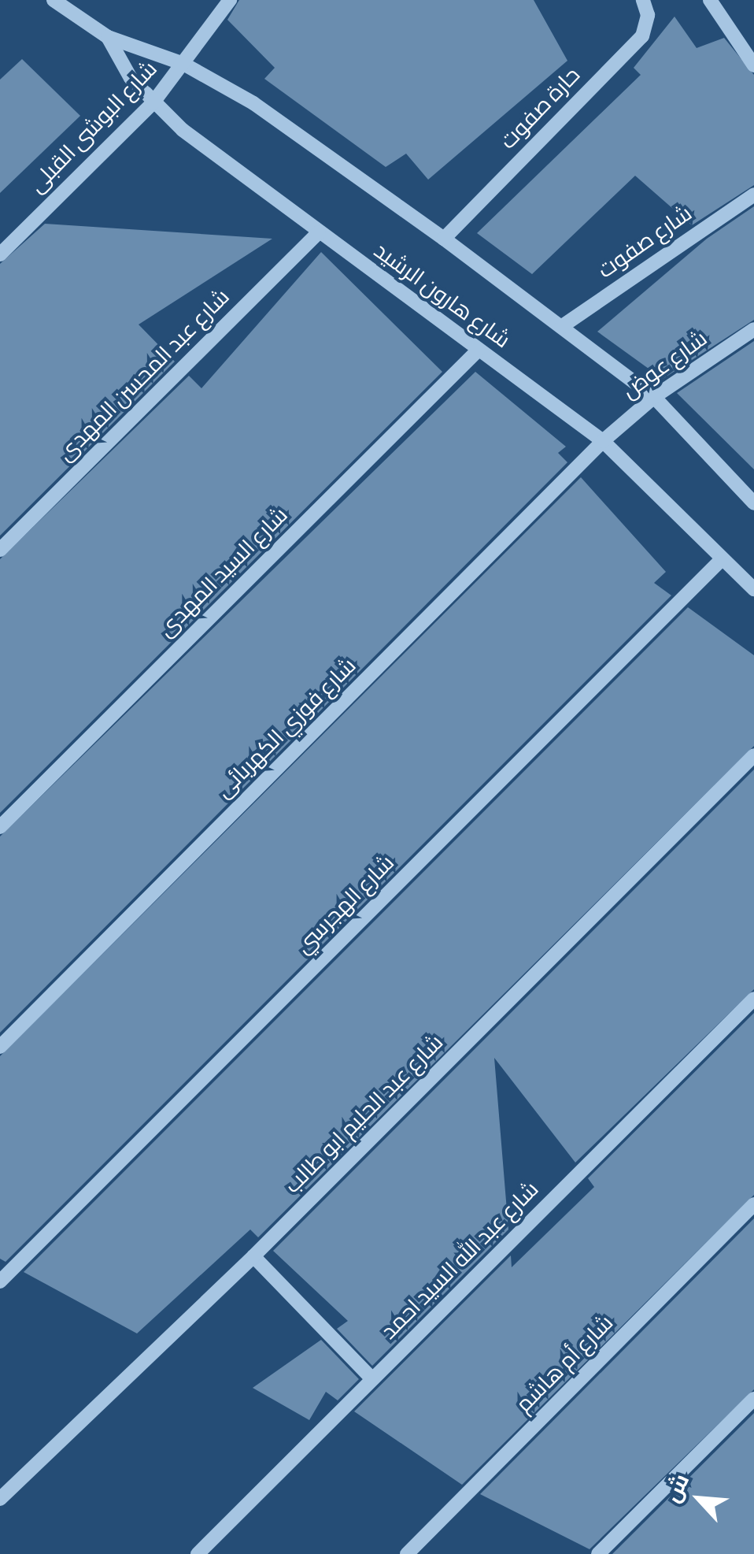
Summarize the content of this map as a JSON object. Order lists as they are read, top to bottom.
{
  "streets": {
    "street": [
      "حارة صفوت",
      "شارع البوشى القبلى",
      "شارع صفوت",
      "شارع هارون الرشيد",
      "شارع عوض",
      "شارع عبد المحسن المهدى",
      "شارع السيد المهدى",
      "شارع فوزي الكهربائى",
      "شارع الهجرسي",
      "شارع عبد الحليم ابو طالب",
      "شارع عبد الله السيد احمد",
      "شارع أم هاشم"
    ]
  },
  "crossings": [
    ["حارة صفوت", "شارع هارون الرشيد"],
    ["شارع البوشى القبلى", "شارع هارون الرشيد"],
    ["شارع صفوت", "شارع هارون الرشيد"],
    ["شارع هارون الرشيد", "شارع عوض"],
    ["شارع هارون الرشيد", "شارع عبد المحسن المهدى"],
    ["شارع هارون الرشيد", "شارع السيد المهدى"],
    ["شارع هارون الرشيد", "شارع فوزي الكهربائى"],
    ["شارع هارون الرشيد", "شارع الهجرسي"],
    ["شارع عوض", "شارع فوزي الكهربائى"]
  ],
  "north": "top left"
}
